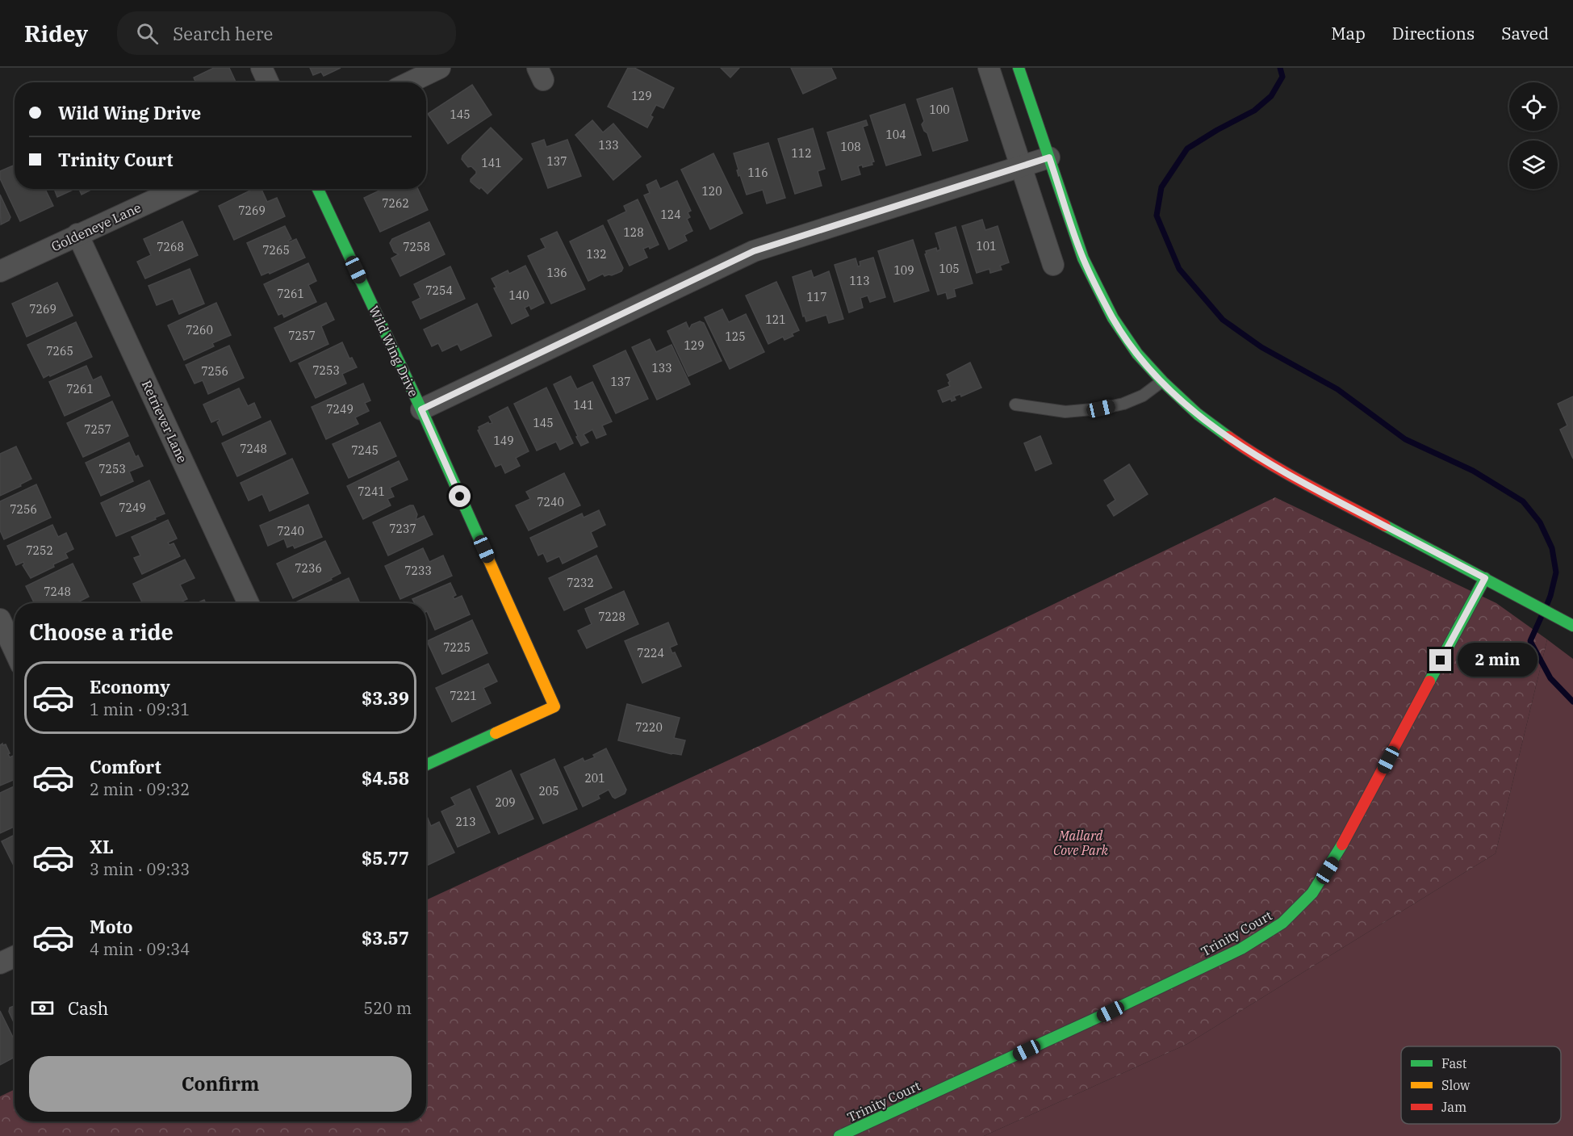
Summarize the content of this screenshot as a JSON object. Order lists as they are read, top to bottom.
{
  "streets": {
    "street": [
      "Goldeneye Lane",
      "Wild Wing Drive",
      "Retriever Lane",
      "Trinity Court"
    ]
  },
  "crossings": [
    ["Goldeneye Lane", "Retriever Lane"]
  ],
  "parks": ["Mallard Cove Park"],
  "house_numbers": [
    "129",
    "100",
    "145",
    "104",
    "133",
    "108",
    "112",
    "137",
    "141",
    "116",
    "120",
    "7262",
    "7269",
    "124",
    "128",
    "101",
    "7268",
    "7258",
    "7265",
    "132",
    "105",
    "109",
    "136",
    "113",
    "7254",
    "7261",
    "140",
    "117",
    "7269",
    "121",
    "7260",
    "7257",
    "125",
    "129",
    "7265",
    "133",
    "7253",
    "7256",
    "137",
    "7261",
    "141",
    "7249",
    "145",
    "7257",
    "149",
    "7248",
    "7245",
    "7253",
    "7241",
    "7240",
    "7249",
    "7256",
    "7237",
    "7240",
    "7252",
    "7236",
    "7233",
    "7232",
    "7248",
    "7228",
    "7225",
    "7224",
    "7221",
    "7220",
    "201",
    "205",
    "209",
    "213"
  ],
  "legend": ["Fast", "Slow", "Jam"],
  "page": {
    "header": "Ridey",
    "search": "Search here",
    "nav": ["Map", "Directions", "Saved"],
    "banner": ["Wild Wing Drive", "Trinity Court"],
    "heading": "Choose a ride",
    "bubble": "2 min",
    "list": [
      {
        "name": "Economy",
        "note": "1 min · 09:31",
        "value": "$3.39"
      },
      {
        "name": "Comfort",
        "note": "2 min · 09:32",
        "value": "$4.58"
      },
      {
        "name": "XL",
        "note": "3 min · 09:33",
        "value": "$5.77"
      },
      {
        "name": "Moto",
        "note": "4 min · 09:34",
        "value": "$3.57"
      }
    ],
    "pay": ["Cash", "520 m"],
    "buttons": "Confirm"
  }
}
